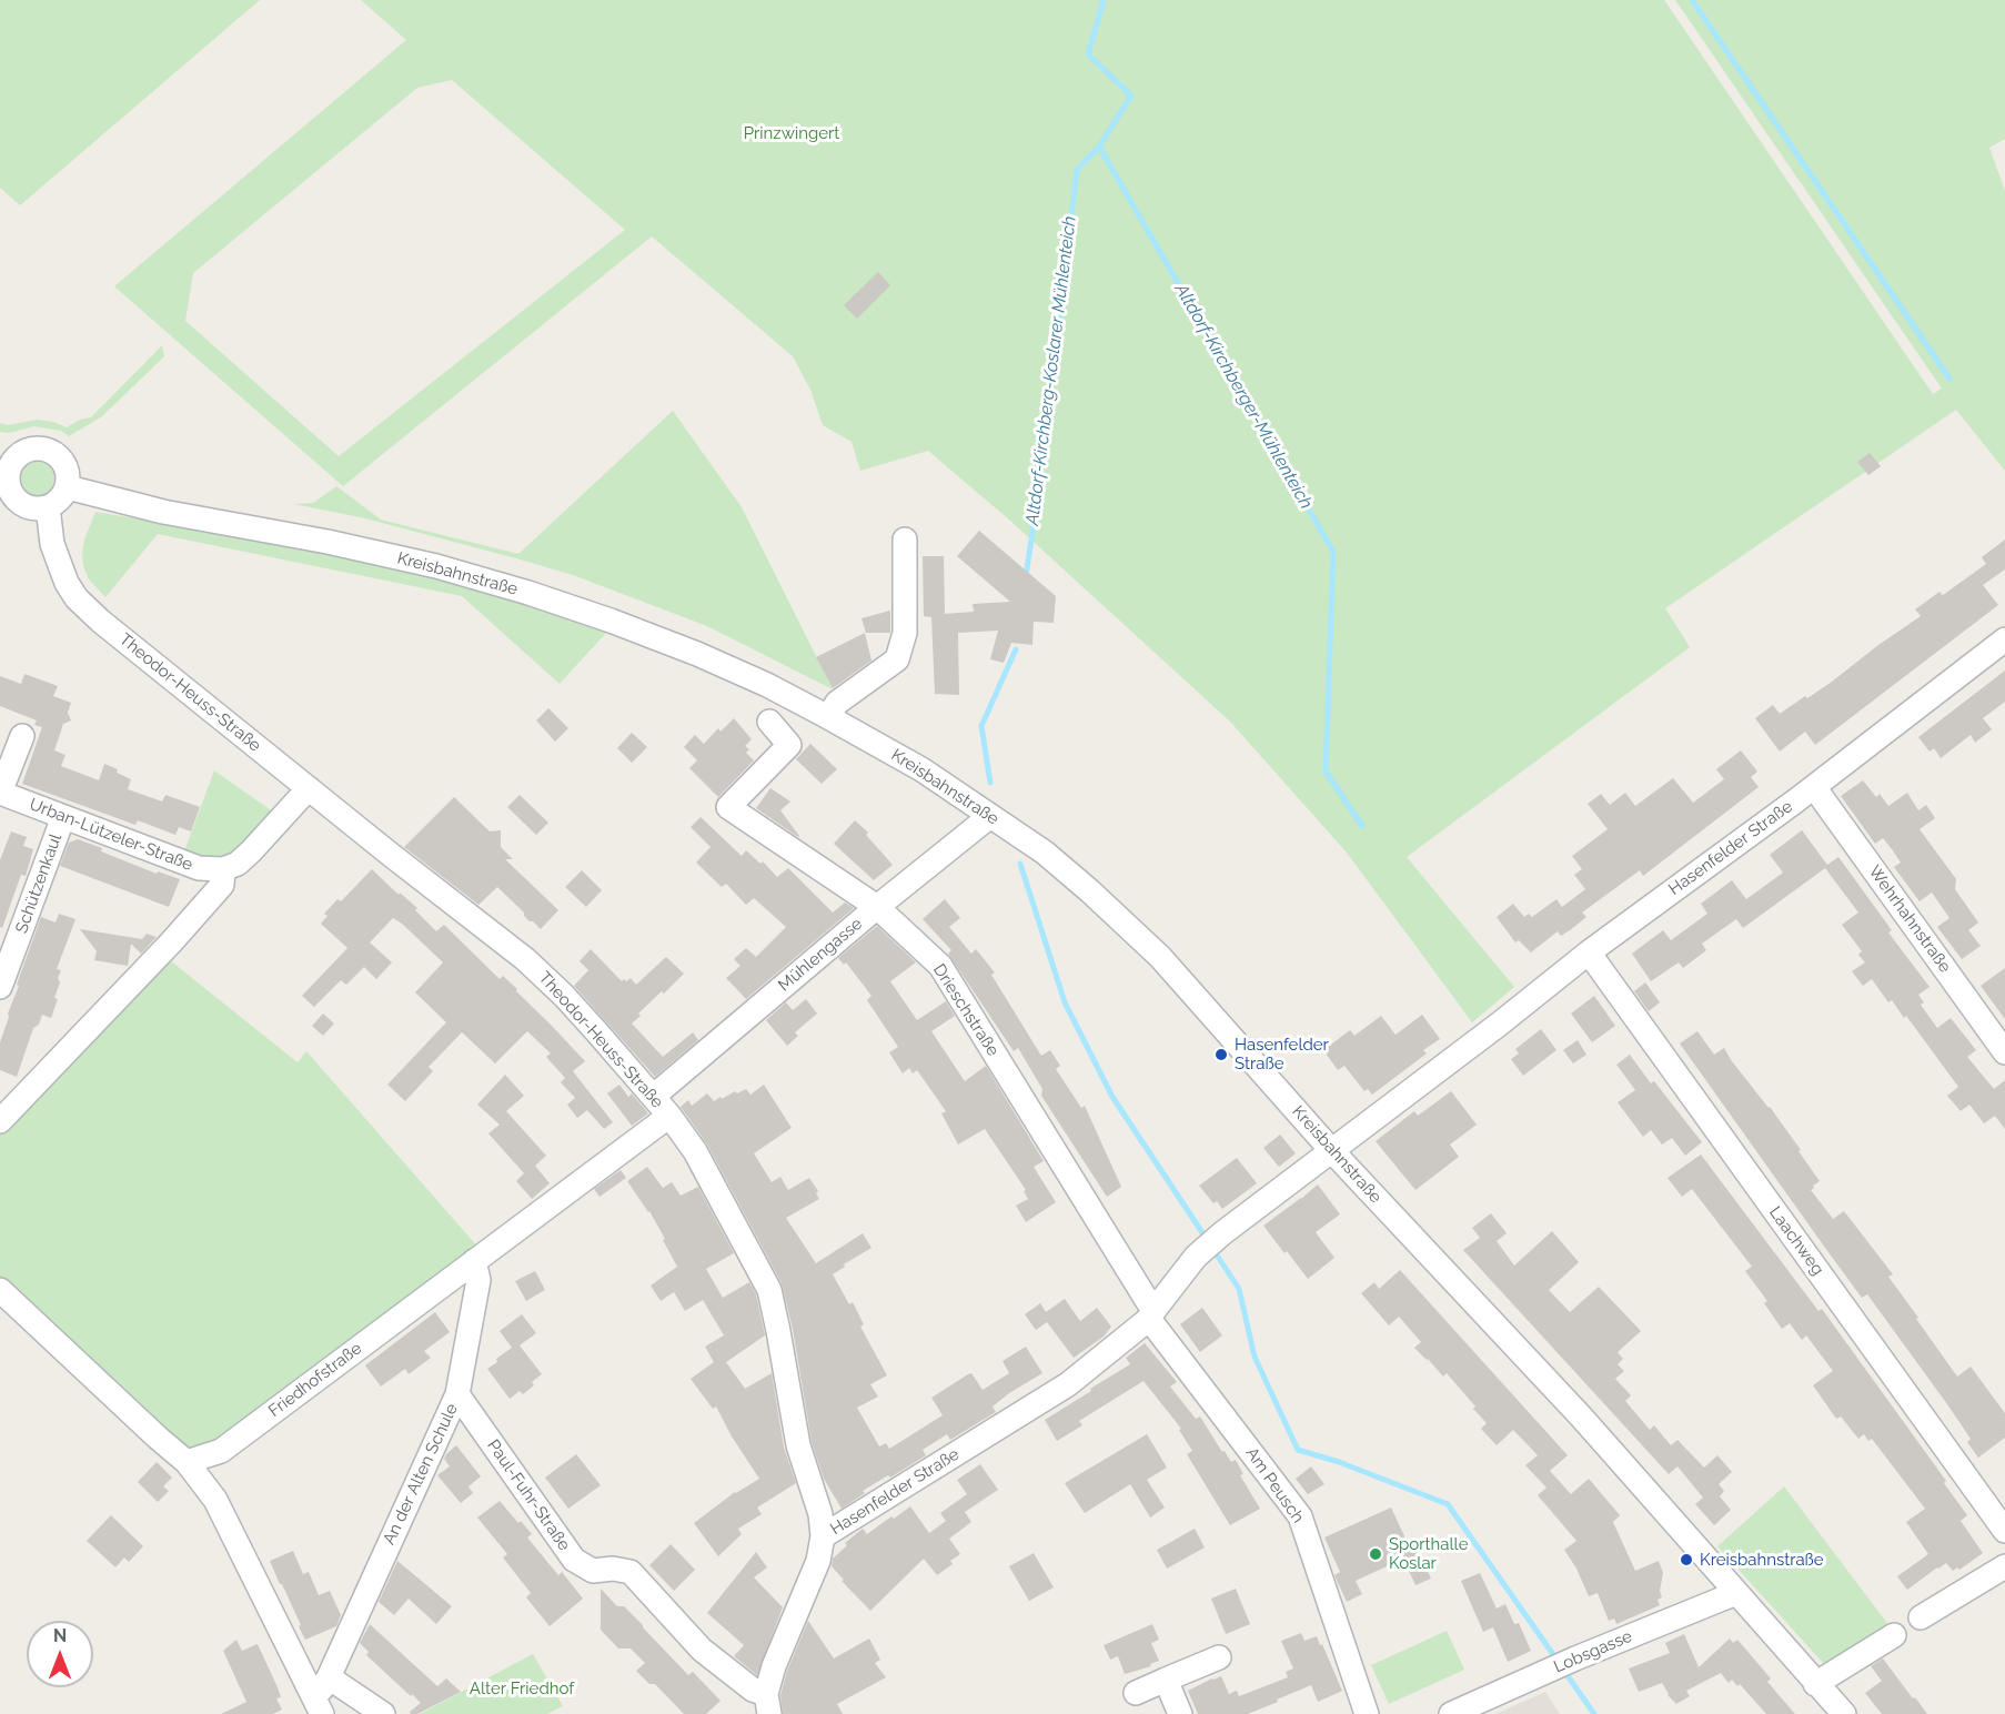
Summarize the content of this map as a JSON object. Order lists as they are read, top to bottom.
{
  "streets": {
    "street": [
      "Kreisbahnstraße",
      "Theodor-Heuss-Straße",
      "Urban-Lützeler-Straße",
      "Hasenfelder Straße",
      "Schützenkaul",
      "Wehrhahnstraße",
      "Mühlengasse",
      "Drieschstraße",
      "Laachweg",
      "Friedhofstraße",
      "An der Alten Schule",
      "Am Peusch",
      "Paul-Fuhr-Straße",
      "Lobsgasse"
    ]
  },
  "crossings": [
    ["Kreisbahnstraße", "Theodor-Heuss-Straße"],
    ["Kreisbahnstraße", "Hasenfelder Straße"],
    ["Kreisbahnstraße", "Mühlengasse"],
    ["Kreisbahnstraße", "Lobsgasse"],
    ["Theodor-Heuss-Straße", "Hasenfelder Straße"],
    ["Theodor-Heuss-Straße", "Mühlengasse"],
    ["Theodor-Heuss-Straße", "Friedhofstraße"],
    ["Theodor-Heuss-Straße", "Paul-Fuhr-Straße"],
    ["Urban-Lützeler-Straße", "Schützenkaul"],
    ["Hasenfelder Straße", "Wehrhahnstraße"],
    ["Hasenfelder Straße", "Drieschstraße"],
    ["Hasenfelder Straße", "Laachweg"],
    ["Hasenfelder Straße", "Am Peusch"],
    ["Mühlengasse", "Drieschstraße"],
    ["Drieschstraße", "Am Peusch"],
    ["Friedhofstraße", "An der Alten Schule"],
    ["An der Alten Schule", "Paul-Fuhr-Straße"]
  ],
  "water": ["Altdorf-Kirchberg-Koslarer Mühlenteich", "Altdorf-Kirchberger-Mühlenteich"],
  "parks": ["Prinzwingert", "Alter Friedhof"],
  "places": ["Hasenfelder Straße", "Sporthalle Koslar", "Kreisbahnstraße"],
  "north": "top"
}
